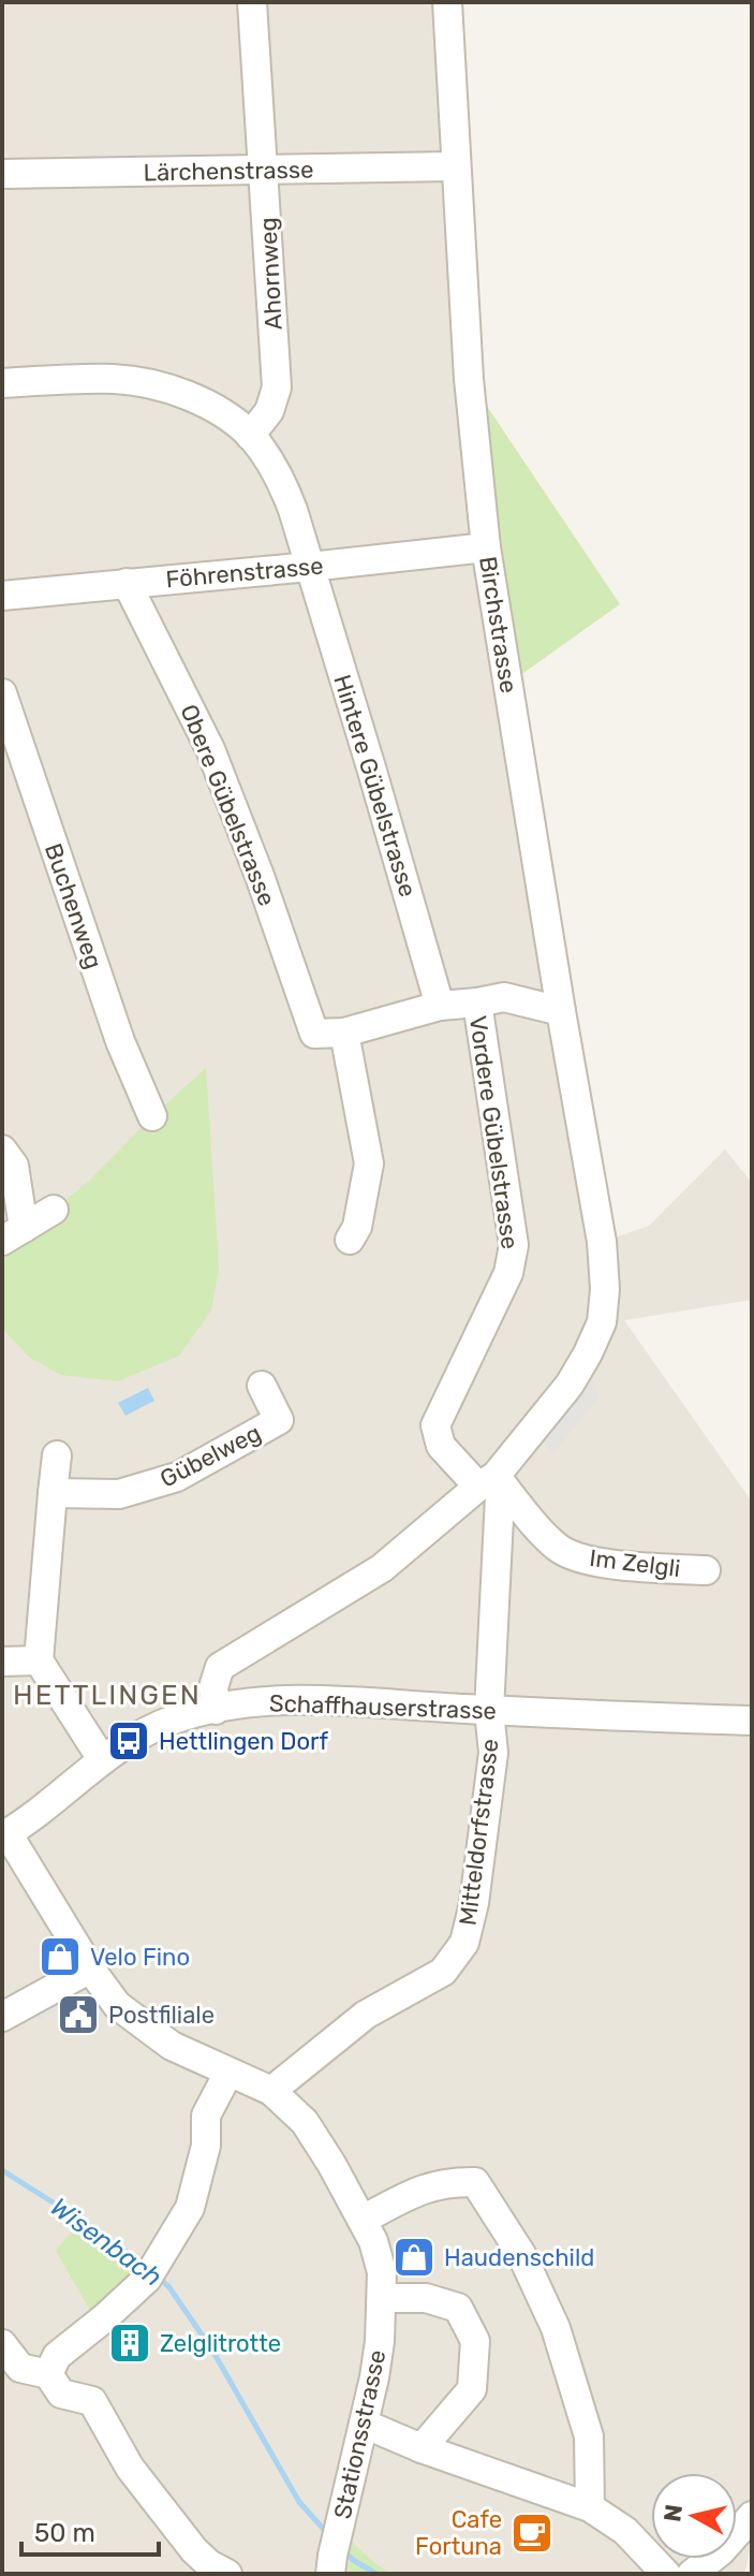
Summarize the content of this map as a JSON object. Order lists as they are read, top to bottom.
{
  "streets": {
    "street": [
      "Lärchenstrasse",
      "Ahornweg",
      "Föhrenstrasse",
      "Birchstrasse",
      "Hintere Gübelstrasse",
      "Obere Gübelstrasse",
      "Buchenweg",
      "Vordere Gübelstrasse",
      "Gübelweg",
      "Im Zelgli",
      "Schaffhauserstrasse",
      "Mitteldorfstrasse",
      "Stationsstrasse"
    ]
  },
  "crossings": [
    ["Lärchenstrasse", "Ahornweg"],
    ["Lärchenstrasse", "Birchstrasse"],
    ["Ahornweg", "Hintere Gübelstrasse"],
    ["Föhrenstrasse", "Birchstrasse"],
    ["Föhrenstrasse", "Hintere Gübelstrasse"],
    ["Föhrenstrasse", "Obere Gübelstrasse"],
    ["Birchstrasse", "Vordere Gübelstrasse"],
    ["Birchstrasse", "Im Zelgli"],
    ["Birchstrasse", "Schaffhauserstrasse"],
    ["Birchstrasse", "Mitteldorfstrasse"],
    ["Vordere Gübelstrasse", "Im Zelgli"],
    ["Vordere Gübelstrasse", "Mitteldorfstrasse"],
    ["Im Zelgli", "Mitteldorfstrasse"],
    ["Schaffhauserstrasse", "Mitteldorfstrasse"],
    ["Schaffhauserstrasse", "Stationsstrasse"],
    ["Mitteldorfstrasse", "Stationsstrasse"]
  ],
  "districts": ["HETTLINGEN"],
  "water": ["Wisenbach"],
  "places": {
    "bus stop": ["Hettlingen Dorf"],
    "shop": ["Velo Fino", "Haudenschild"],
    "public building": ["Postfiliale"],
    "building": ["Zelglitrotte"],
    "cafe": ["Cafe Fortuna"]
  },
  "scale_bar": "50 m",
  "north": "left"
}
